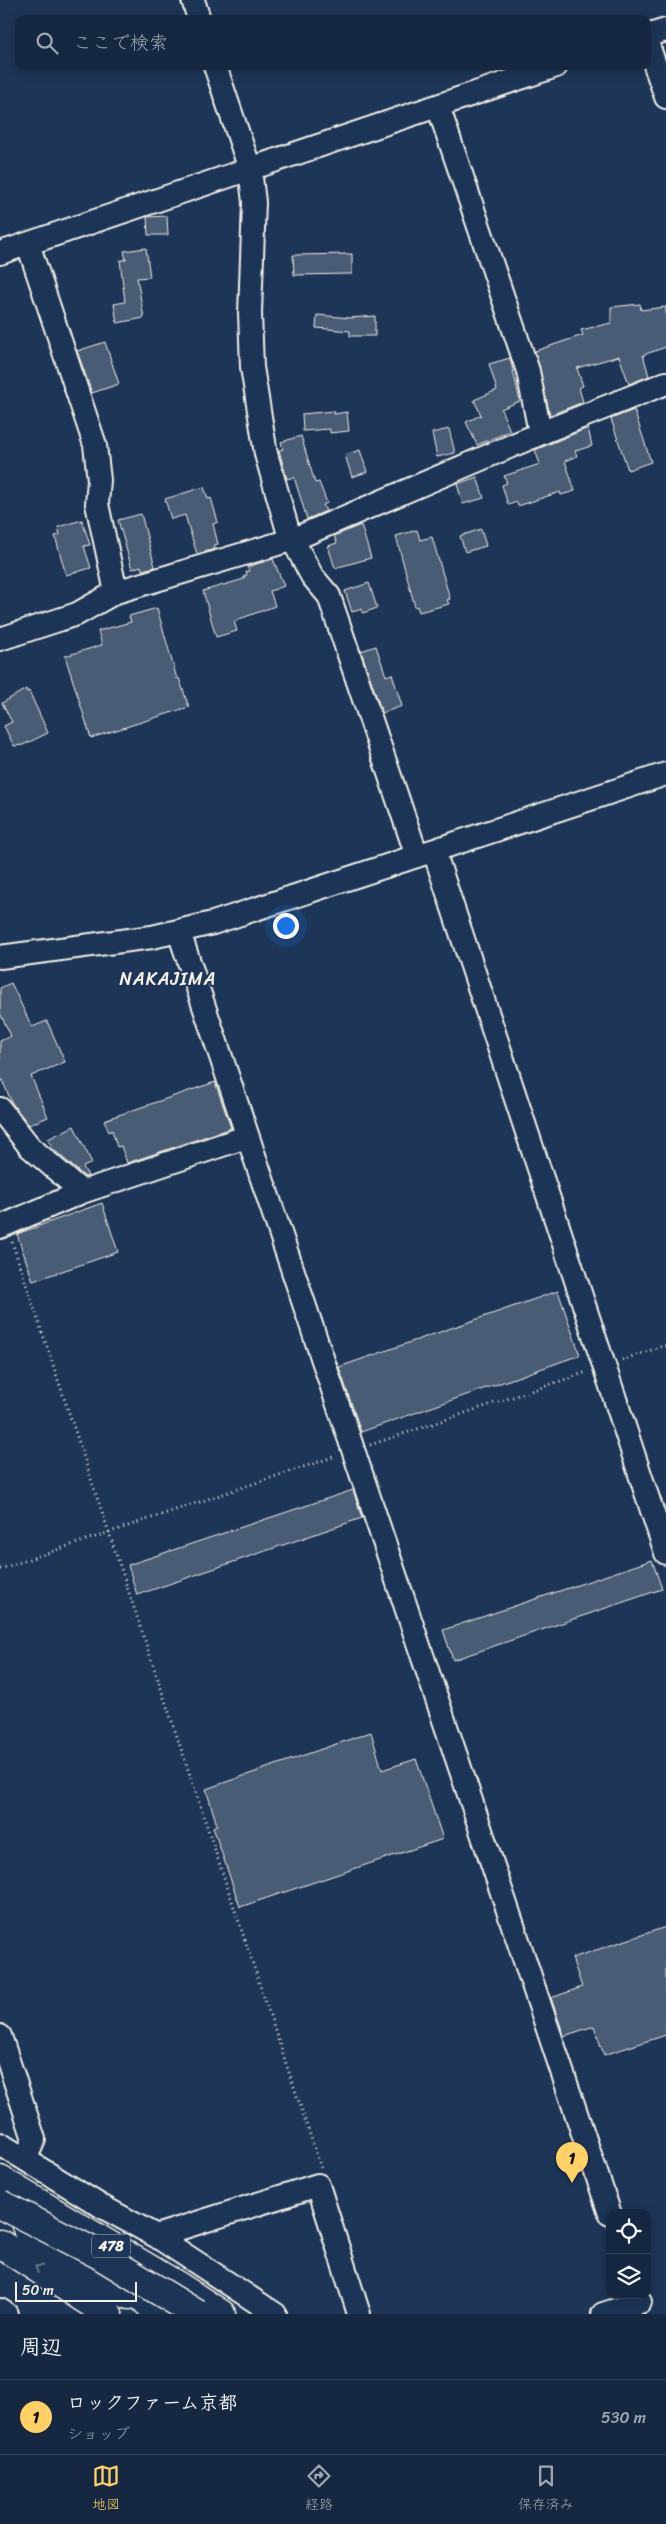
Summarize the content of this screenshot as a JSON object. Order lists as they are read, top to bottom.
{
  "streets": {
    "highway": ["478"]
  },
  "districts": ["NAKAJIMA"],
  "scale_bar": "50 m",
  "page": {
    "search": "ここで検索",
    "pins": "1",
    "scale": "50 m",
    "heading": "周辺",
    "list": [
      {
        "mark": "1",
        "name": "ロックファーム京都",
        "note": "ショップ",
        "value": "530 m"
      }
    ],
    "nav": ["地図", "経路", "保存済み"]
  }
}
